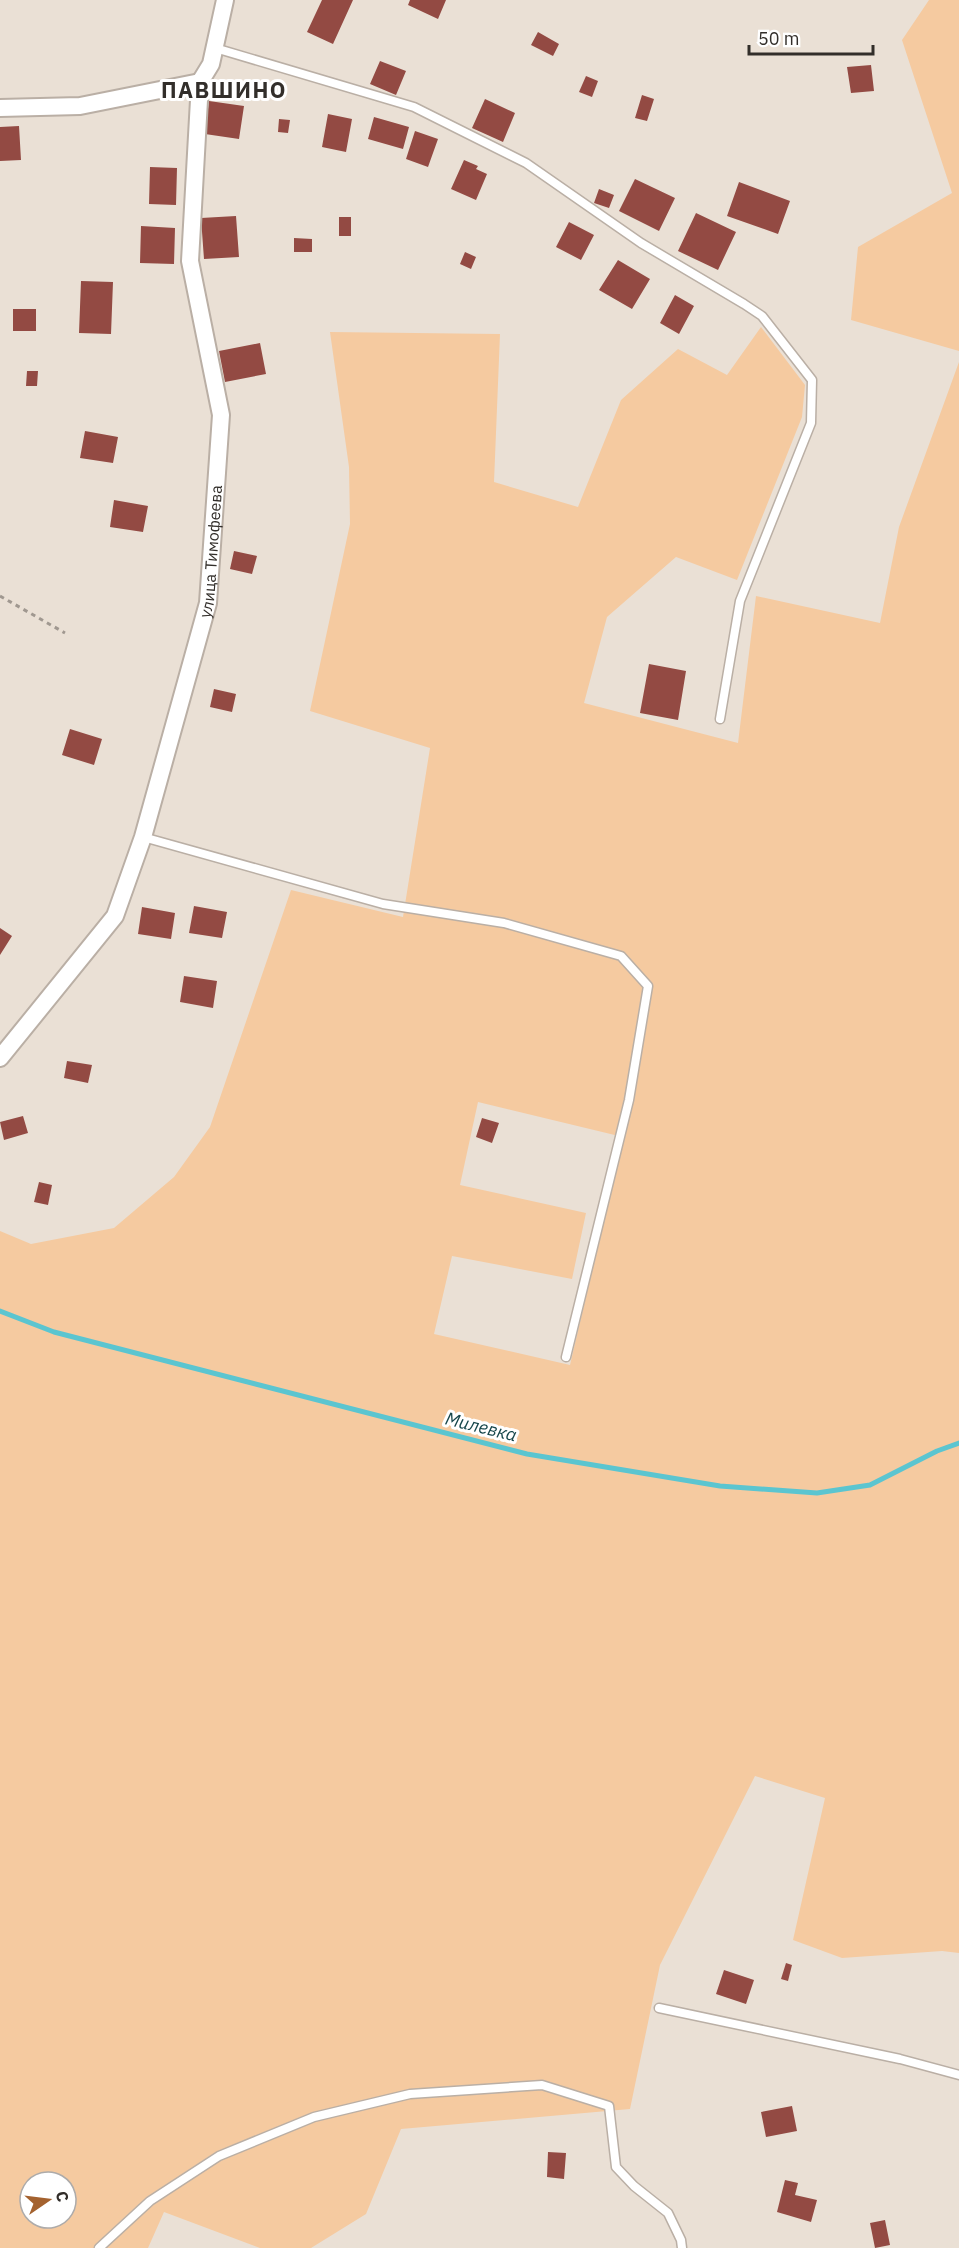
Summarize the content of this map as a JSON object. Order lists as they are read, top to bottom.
{
  "streets": {
    "street": ["улица Тимофеева"]
  },
  "districts": ["ПАВШИНО"],
  "water": ["Милевка"],
  "scale_bar": "50 m",
  "north": "right"
}
